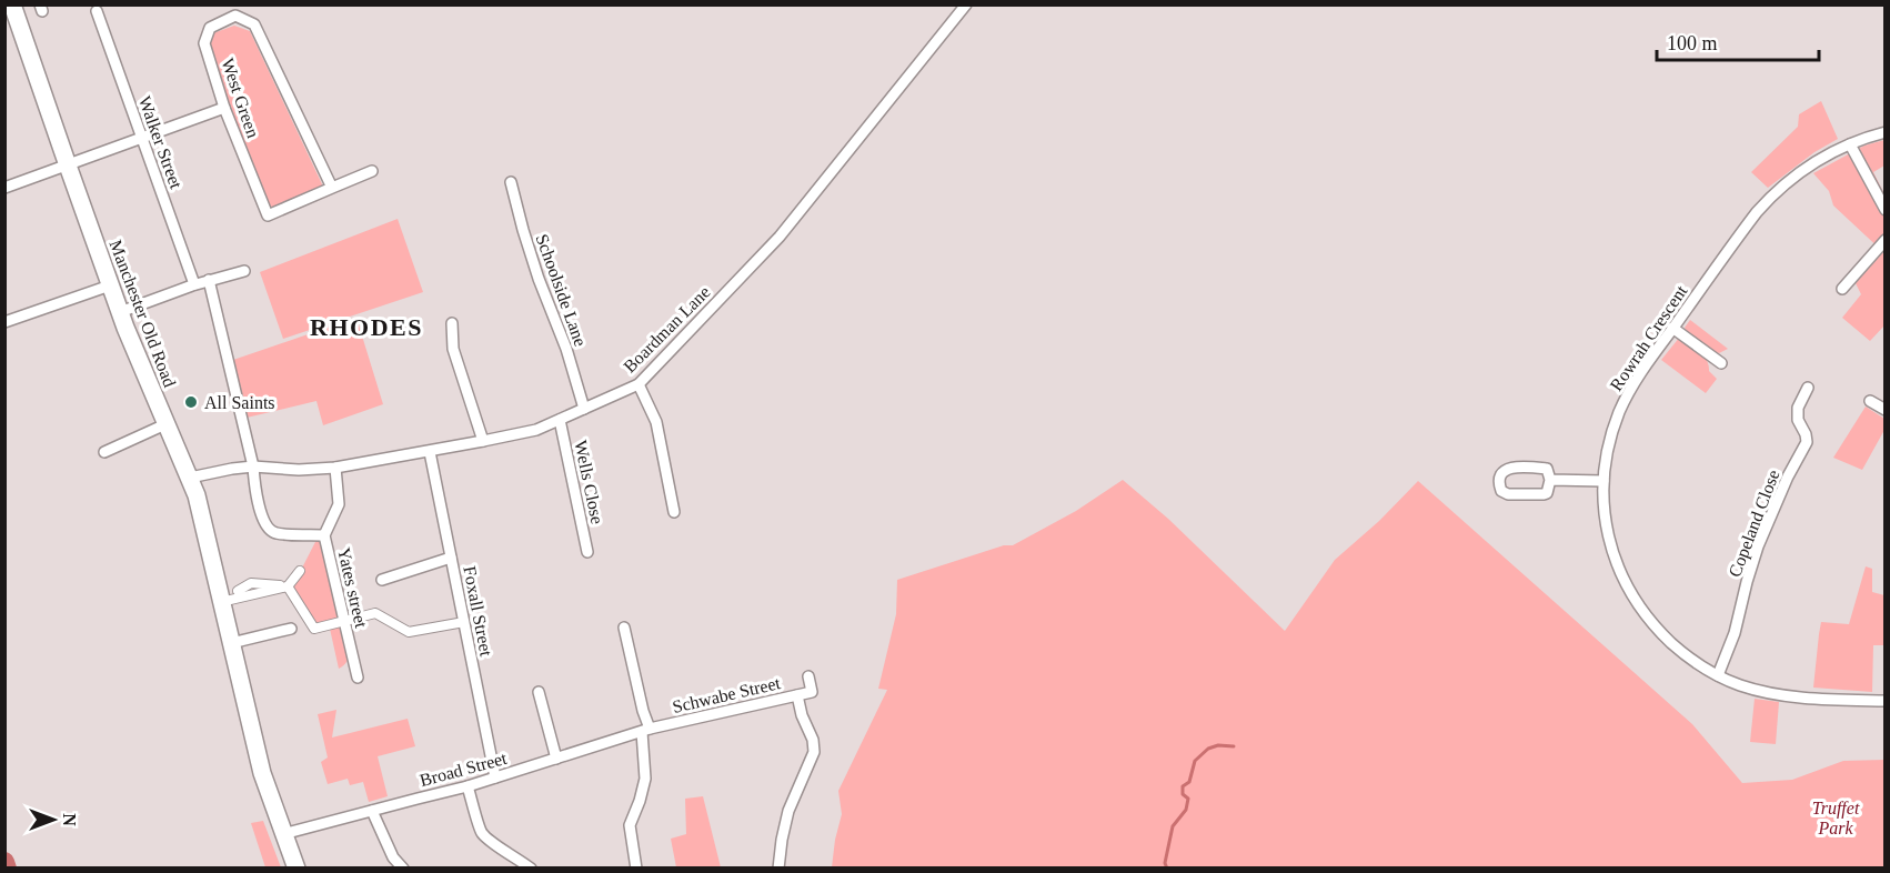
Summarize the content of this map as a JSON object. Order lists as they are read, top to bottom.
{
  "streets": {
    "main road": ["Manchester Old Road"],
    "street": [
      "West Green",
      "Walker Street",
      "Schoolside Lane",
      "Boardman Lane",
      "Rowrah Crescent",
      "Wells Close",
      "Copeland Close",
      "Yates street",
      "Foxall Street",
      "Schwabe Street",
      "Broad Street"
    ]
  },
  "crossings": [
    ["Schoolside Lane", "Boardman Lane"],
    ["Manchester Old Road", "Boardman Lane"],
    ["Manchester Old Road", "Broad Street"],
    ["Boardman Lane", "Wells Close"],
    ["Boardman Lane", "Yates street"],
    ["Boardman Lane", "Foxall Street"],
    ["Rowrah Crescent", "Copeland Close"],
    ["Foxall Street", "Broad Street"],
    ["Schwabe Street", "Broad Street"]
  ],
  "districts": ["RHODES"],
  "parks": ["Truffet Park"],
  "places": ["All Saints"],
  "scale_bar": "100 m",
  "north": "right"
}
